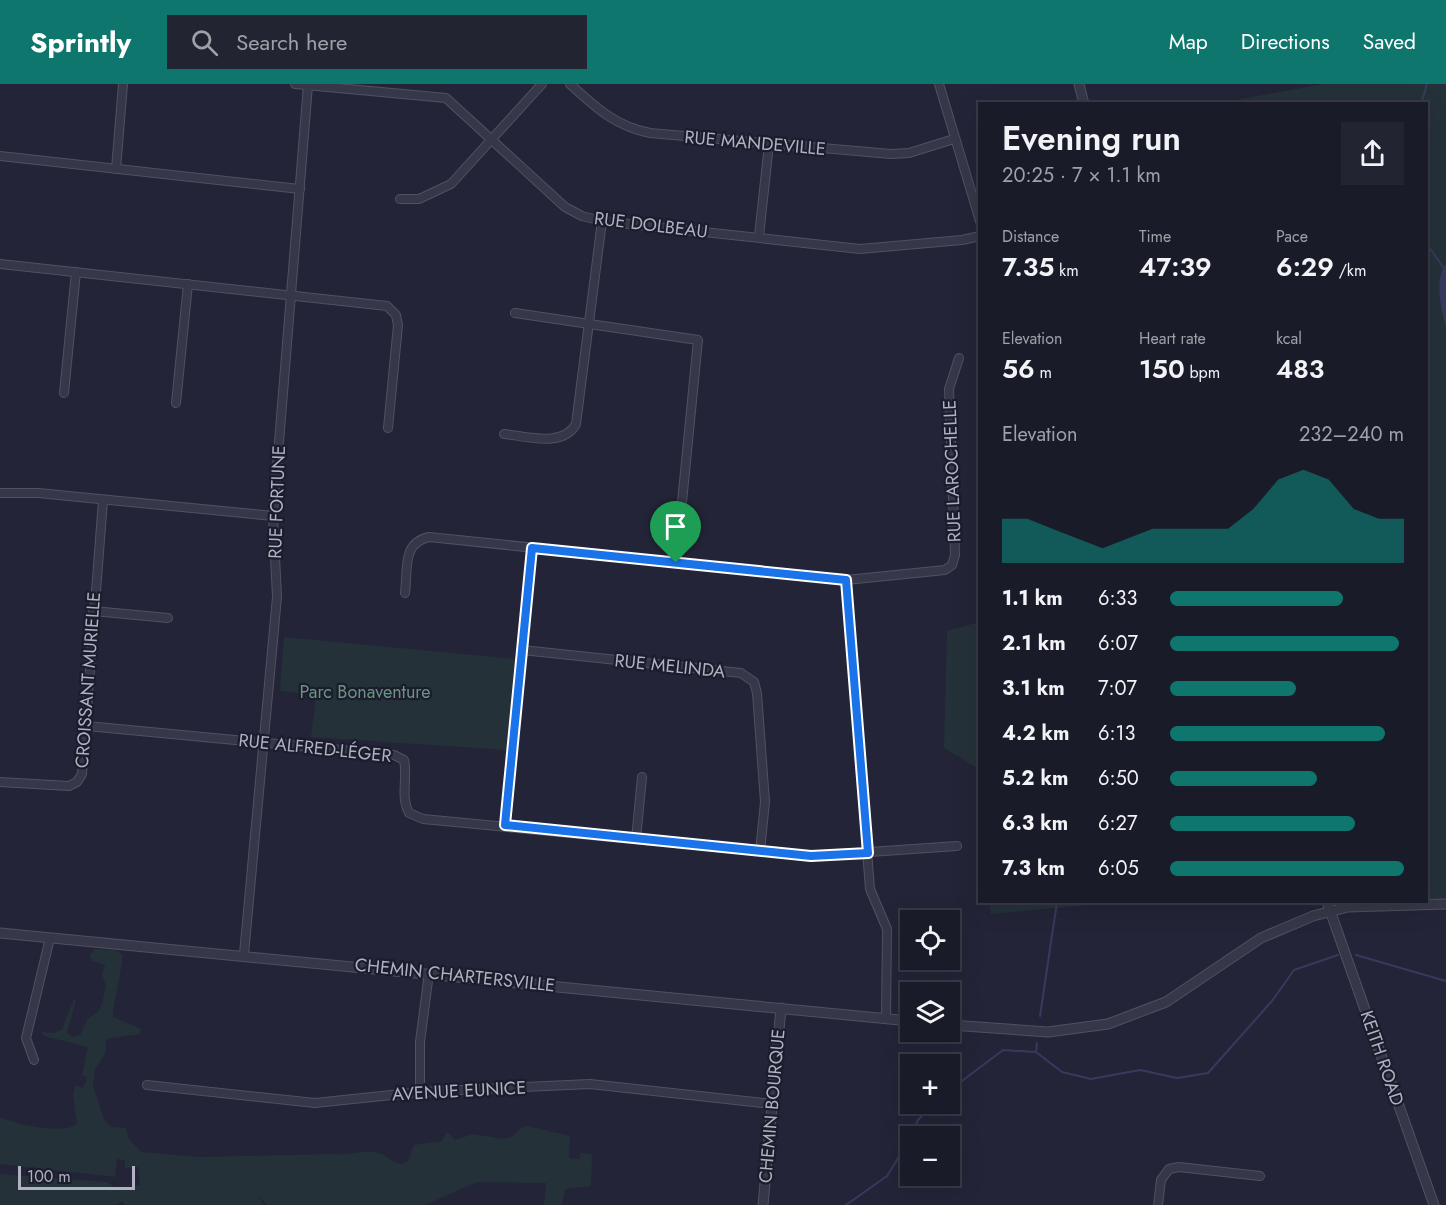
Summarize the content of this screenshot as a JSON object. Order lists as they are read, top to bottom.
{
  "streets": {
    "street": [
      "RUE MANDEVILLE",
      "RUE DOLBEAU",
      "RUE LAROCHELLE",
      "RUE FORTUNE",
      "RUE MELINDA",
      "CROISSANT MURIELLE",
      "RUE ALFRED-LÉGER",
      "CHEMIN CHARTERSVILLE",
      "KEITH ROAD",
      "AVENUE EUNICE",
      "CHEMIN BOURQUE"
    ]
  },
  "crossings": [
    ["RUE DOLBEAU", "RUE FORTUNE"],
    ["RUE FORTUNE", "RUE ALFRED-LÉGER"],
    ["RUE FORTUNE", "CHEMIN CHARTERSVILLE"],
    ["RUE MELINDA", "RUE ALFRED-LÉGER"],
    ["CROISSANT MURIELLE", "RUE ALFRED-LÉGER"],
    ["CHEMIN CHARTERSVILLE", "CHEMIN BOURQUE"],
    ["AVENUE EUNICE", "CHEMIN BOURQUE"]
  ],
  "parks": ["Parc Bonaventure"],
  "scale_bar": "100 m",
  "page": {
    "header": "Sprintly",
    "search": "Search here",
    "nav": ["Map", "Directions", "Saved"],
    "heading": ["Evening run", "20:25 · 7 × 1.1 km"],
    "stats": [
      ["Distance", "7.35 km"],
      ["Time", "47:39"],
      ["Pace", "6:29 /km"],
      ["Elevation", "56 m"],
      ["Heart rate", "150 bpm"],
      ["kcal", "483"]
    ],
    "chart": ["Elevation", "232–240 m"],
    "list": [
      {
        "name": "1.1 km",
        "note": "6:33"
      },
      {
        "name": "2.1 km",
        "note": "6:07"
      },
      {
        "name": "3.1 km",
        "note": "7:07"
      },
      {
        "name": "4.2 km",
        "note": "6:13"
      },
      {
        "name": "5.2 km",
        "note": "6:50"
      },
      {
        "name": "6.3 km",
        "note": "6:27"
      },
      {
        "name": "7.3 km",
        "note": "6:05"
      }
    ],
    "map_buttons": ["+", "−"],
    "scale": "100 m"
  }
}
